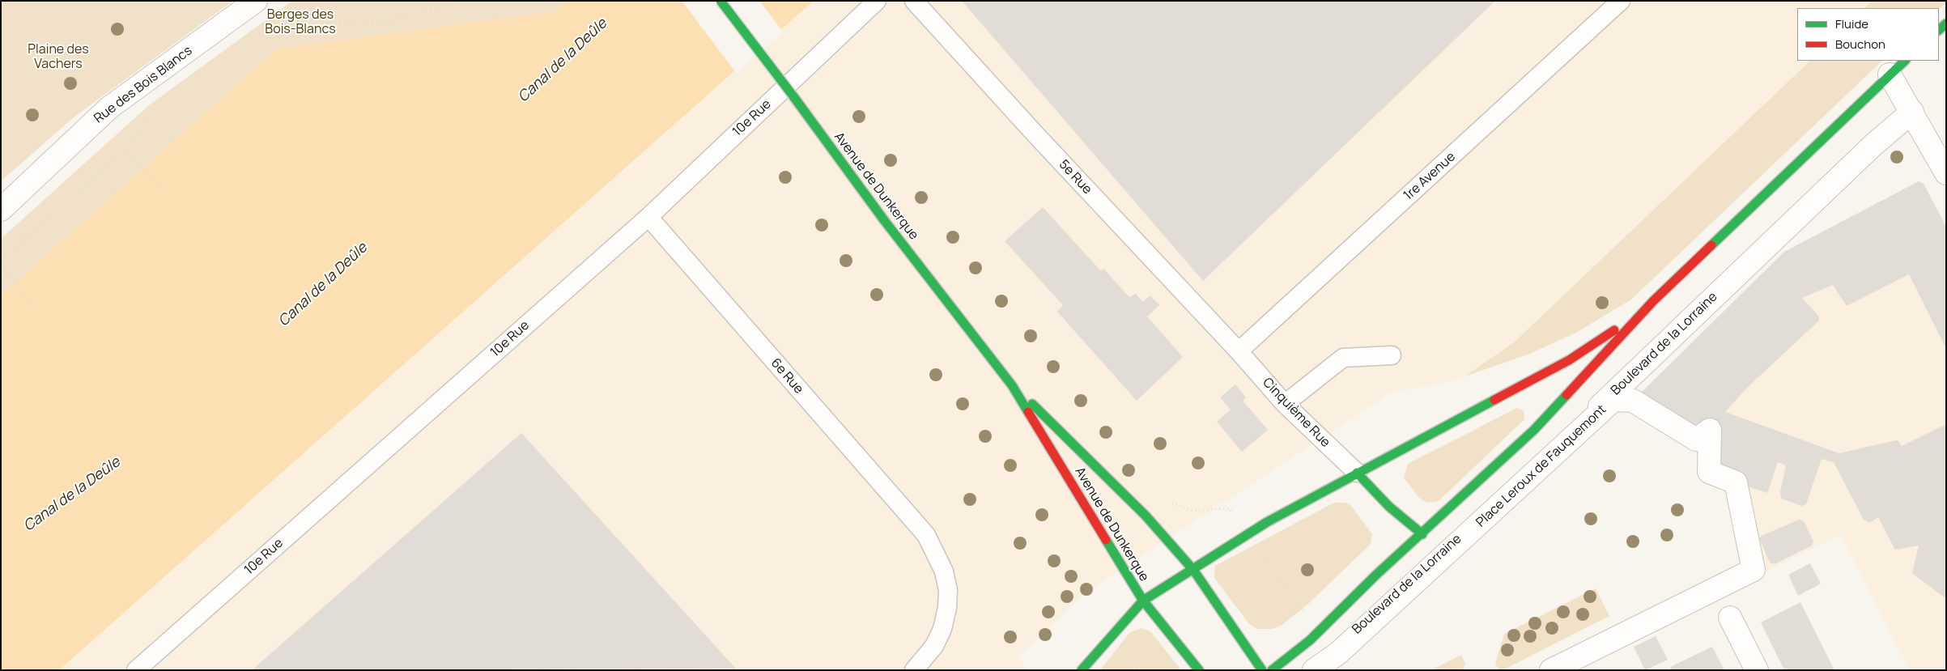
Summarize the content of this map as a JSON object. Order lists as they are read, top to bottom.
{
  "streets": {
    "main road": ["Avenue de Dunkerque", "Boulevard de la Lorraine"],
    "street": ["Rue des Bois Blancs", "Place Leroux de Fauquemont"],
    "lane": [
      "10e Rue",
      "1re Avenue",
      "5e Rue",
      "6e Rue",
      "Cinquième Rue"
    ]
  },
  "crossings": [
    ["10e Rue", "6e Rue"],
    ["1re Avenue", "5e Rue"],
    ["1re Avenue", "Cinquième Rue"],
    ["5e Rue", "Cinquième Rue"],
    ["Avenue de Dunkerque", "Boulevard de la Lorraine"],
    ["Boulevard de la Lorraine", "Cinquième Rue"],
    ["Boulevard de la Lorraine", "Place Leroux de Fauquemont"]
  ],
  "water": ["Canal de la Deûle"],
  "parks": ["Berges des Bois-Blancs", "Plaine des Vachers"],
  "legend": ["Fluide", "Bouchon"]
}
